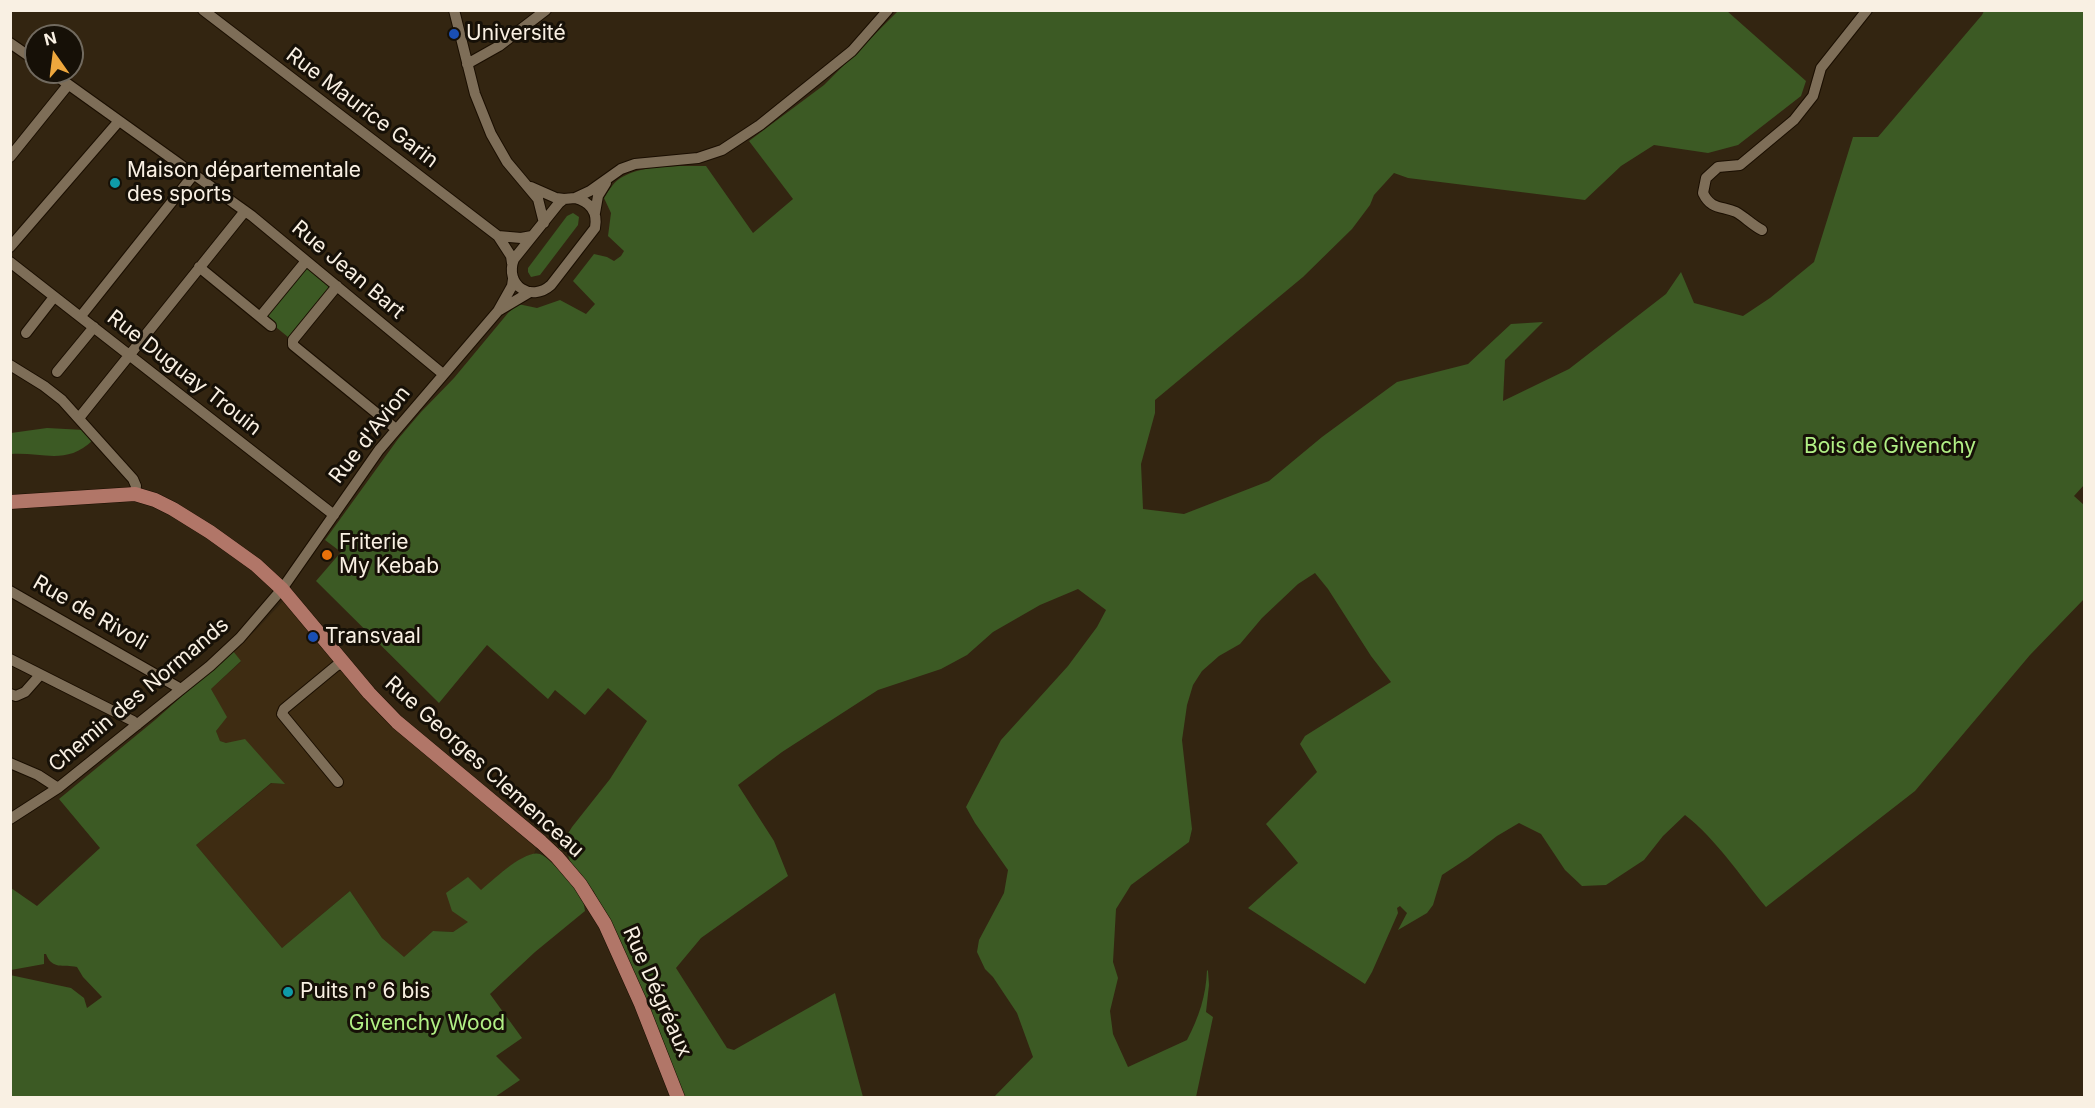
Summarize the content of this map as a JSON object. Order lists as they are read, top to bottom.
{
  "streets": {
    "main road": ["Rue Georges Clemenceau", "Rue Dégréaux"],
    "street": [
      "Rue Maurice Garin",
      "Rue Jean Bart",
      "Rue Duguay Trouin",
      "Rue d'Avion",
      "Rue de Rivoli",
      "Chemin des Normands"
    ]
  },
  "crossings": [
    ["Rue Jean Bart", "Rue d'Avion"],
    ["Rue Duguay Trouin", "Rue d'Avion"],
    ["Rue d'Avion", "Chemin des Normands"],
    ["Rue d'Avion", "Rue Georges Clemenceau"],
    ["Rue de Rivoli", "Chemin des Normands"],
    ["Chemin des Normands", "Rue Georges Clemenceau"],
    ["Rue Georges Clemenceau", "Rue Dégréaux"]
  ],
  "parks": ["Bois de Givenchy", "Givenchy Wood"],
  "places": [
    "Université",
    "Maison départementale des sports",
    "Friterie My Kebab",
    "Transvaal",
    "Puits n° 6 bis"
  ],
  "north": "top"
}
